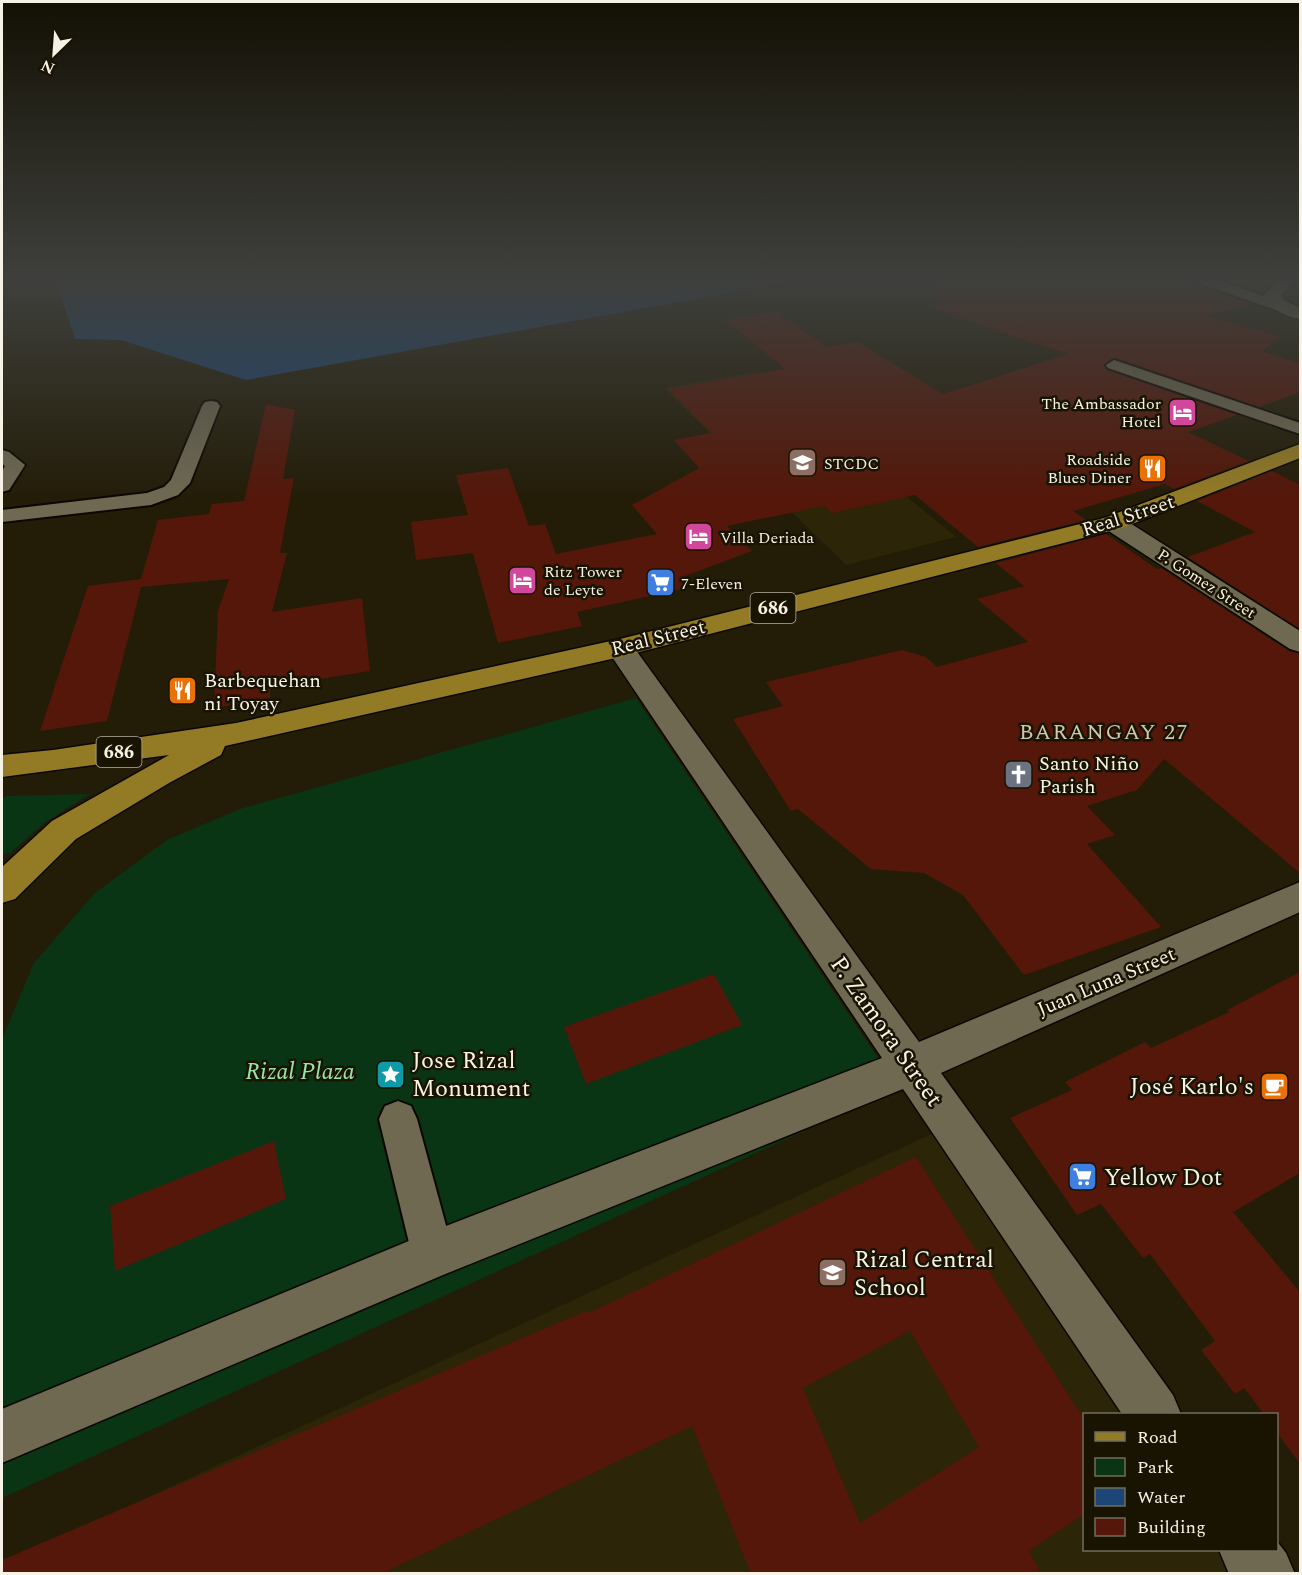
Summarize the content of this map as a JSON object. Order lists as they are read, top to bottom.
{
  "streets": {
    "main road": ["Real Street", "686"],
    "street": ["P. Gomez Street", "Juan Luna Street", "P. Zamora Street"]
  },
  "crossings": [
    ["Real Street", "P. Gomez Street"],
    ["Real Street", "P. Zamora Street"],
    ["Juan Luna Street", "P. Zamora Street"]
  ],
  "districts": ["BARANGAY 27"],
  "parks": ["Rizal Plaza"],
  "places": {
    "hotel": ["The Ambassador Hotel", "Villa Deriada", "Ritz Tower de Leyte"],
    "school or university": ["STCDC", "Rizal Central School"],
    "restaurant": ["Roadside Blues Diner", "Barbequehan ni Toyay"],
    "supermarket": ["7-Eleven", "Yellow Dot"],
    "church": ["Santo Niño Parish"],
    "place": ["Jose Rizal Monument"],
    "cafe": ["José Karlo's"]
  },
  "legend": [
    "Road",
    "Park",
    "Water",
    "Building"
  ],
  "north": "bottom left"
}
